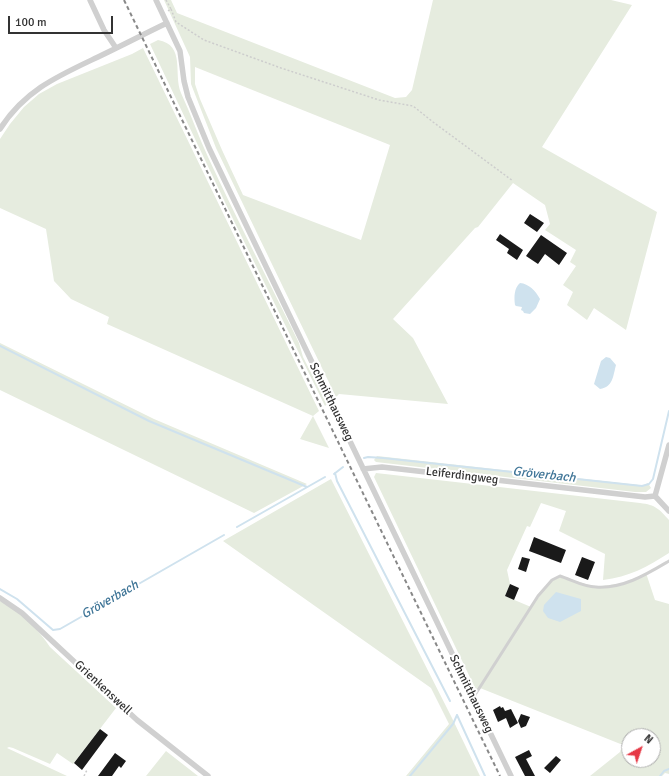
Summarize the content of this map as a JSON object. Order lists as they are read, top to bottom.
{
  "streets": {
    "street": ["Schmitthausweg", "Leiferdingweg", "Grienkenswell"]
  },
  "crossings": [
    ["Schmitthausweg", "Leiferdingweg"]
  ],
  "water": ["Gröverbach"],
  "scale_bar": "100 m",
  "north": "top right"
}
